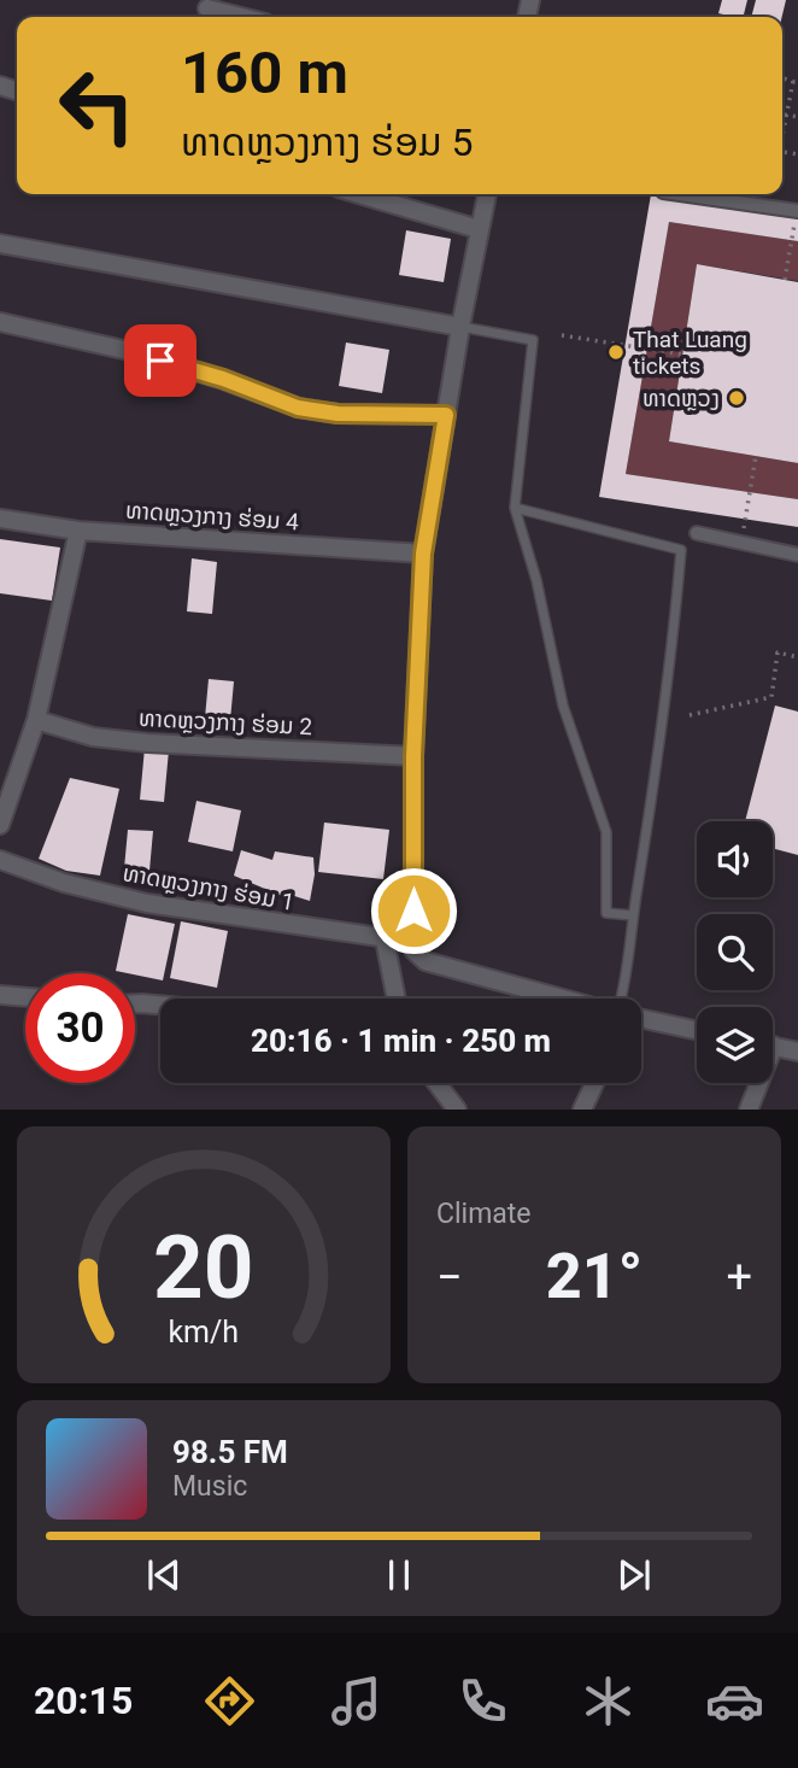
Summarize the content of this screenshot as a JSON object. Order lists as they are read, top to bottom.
{
  "streets": {
    "street": ["ທາດຫຼວງກາງ ຮ່ອມ 4", "ທາດຫຼວງກາງ ຮ່ອມ 2", "ທາດຫຼວງກາງ ຮ່ອມ 1"]
  },
  "places": ["That Luang tickets", "ທາດຫຼວງ"],
  "page": {
    "turn": ["160 m", "ທາດຫຼວງກາງ ຮ່ອມ 5"],
    "limit": "30",
    "trip": "20:16 · 1 min · 250 m",
    "tile": "Climate",
    "heat": ["−", "21°", "+"],
    "song": ["98.5 FM", "Music"],
    "tabs": "20:15",
    "gauge": ["20", "km/h"]
  }
}
